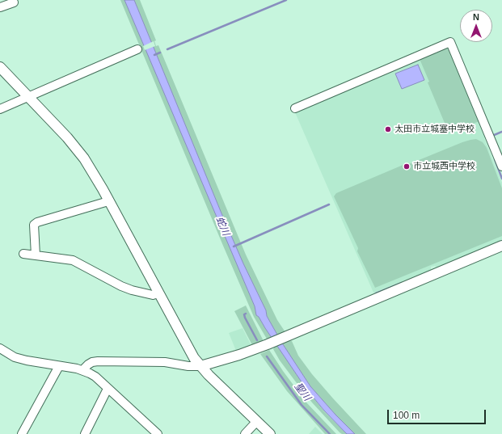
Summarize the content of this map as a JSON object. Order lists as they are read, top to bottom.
{
  "water": ["蛇川", "聖川"],
  "places": ["太田市立城塞中学校", "市立城西中学校"],
  "scale_bar": "100 m",
  "north": "top"
}
